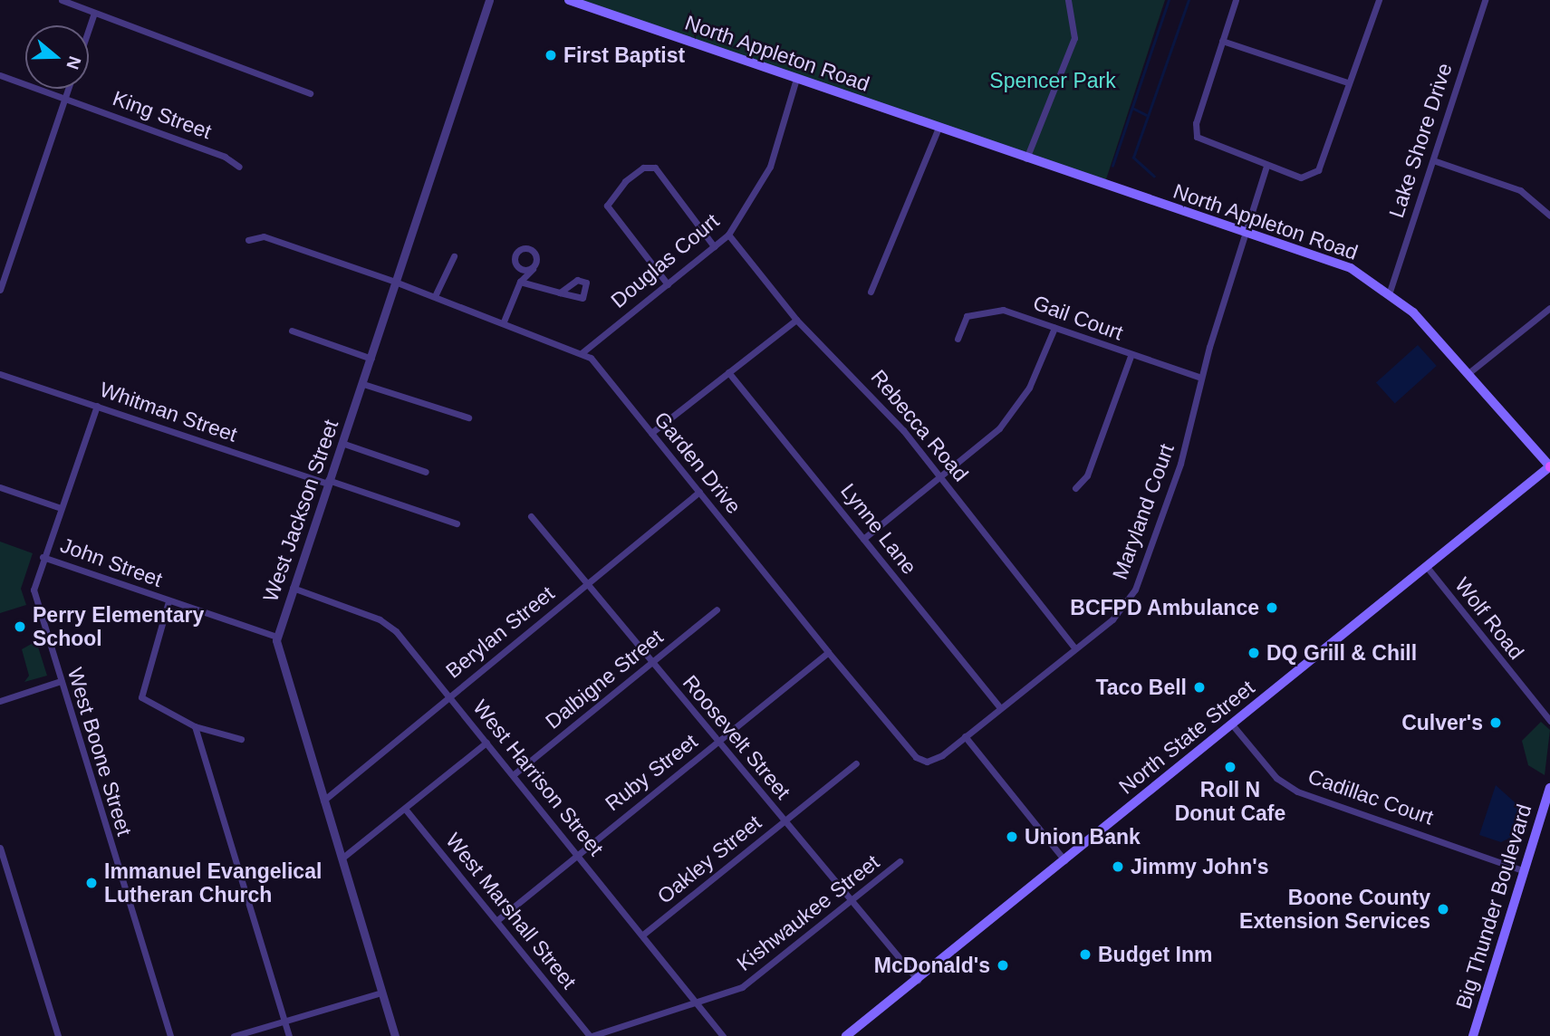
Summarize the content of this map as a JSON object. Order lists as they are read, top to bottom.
{
  "streets": {
    "main road": ["North Appleton Road", "North State Street", "Big Thunder Boulevard"],
    "street": [
      "King Street",
      "Lake Shore Drive",
      "Douglas Court",
      "Gail Court",
      "Whitman Street",
      "Rebecca Road",
      "Garden Drive",
      "West Jackson Street",
      "Maryland Court",
      "Lynne Lane",
      "John Street",
      "Wolf Road",
      "Berylan Street",
      "Dalbigne Street",
      "Roosevelt Street",
      "West Boone Street",
      "Ruby Street",
      "West Harrison Street",
      "Cadillac Court",
      "Oakley Street",
      "West Marshall Street",
      "Kishwaukee Street"
    ]
  },
  "crossings": [
    ["North Appleton Road", "Lake Shore Drive"],
    ["North Appleton Road", "Douglas Court"],
    ["North Appleton Road", "Maryland Court"],
    ["North Appleton Road", "North State Street"],
    ["Douglas Court", "Rebecca Road"],
    ["Douglas Court", "Garden Drive"],
    ["Gail Court", "Maryland Court"],
    ["Whitman Street", "West Jackson Street"],
    ["Whitman Street", "West Boone Street"],
    ["Rebecca Road", "Maryland Court"],
    ["Garden Drive", "West Jackson Street"],
    ["Garden Drive", "Maryland Court"],
    ["Garden Drive", "Berylan Street"],
    ["Garden Drive", "Ruby Street"],
    ["West Jackson Street", "John Street"],
    ["West Jackson Street", "West Harrison Street"],
    ["Maryland Court", "Lynne Lane"],
    ["John Street", "West Boone Street"],
    ["Wolf Road", "North State Street"],
    ["Berylan Street", "Roosevelt Street"],
    ["Berylan Street", "West Harrison Street"],
    ["Dalbigne Street", "Roosevelt Street"],
    ["Dalbigne Street", "West Harrison Street"],
    ["Roosevelt Street", "North State Street"],
    ["Roosevelt Street", "Ruby Street"],
    ["Roosevelt Street", "Oakley Street"],
    ["Roosevelt Street", "Kishwaukee Street"],
    ["North State Street", "Cadillac Court"],
    ["Ruby Street", "West Harrison Street"],
    ["Ruby Street", "West Marshall Street"],
    ["West Harrison Street", "Oakley Street"],
    ["West Harrison Street", "Kishwaukee Street"],
    ["Cadillac Court", "Big Thunder Boulevard"],
    ["West Marshall Street", "Kishwaukee Street"]
  ],
  "parks": ["Spencer Park"],
  "places": [
    "First Baptist",
    "BCFPD Ambulance",
    "Perry Elementary School",
    "DQ Grill & Chill",
    "Taco Bell",
    "Culver's",
    "Roll N Donut Cafe",
    "Union Bank",
    "Jimmy John's",
    "Immanuel Evangelical Lutheran Church",
    "Boone County Extension Services",
    "Budget Inm",
    "McDonald's"
  ],
  "north": "right"
}
